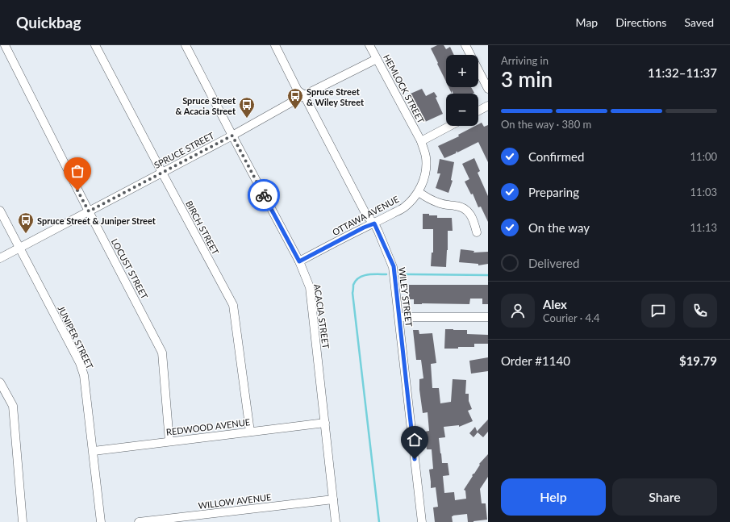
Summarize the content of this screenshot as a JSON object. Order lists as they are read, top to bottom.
{
  "streets": {
    "street": [
      "HEMLOCK STREET",
      "SPRUCE STREET",
      "OTTAWA AVENUE",
      "BIRCH STREET",
      "LOCUST STREET",
      "WILEY STREET",
      "ACACIA STREET",
      "JUNIPER STREET",
      "REDWOOD AVENUE",
      "WILLOW AVENUE"
    ]
  },
  "crossings": [
    ["HEMLOCK STREET", "SPRUCE STREET"],
    ["HEMLOCK STREET", "OTTAWA AVENUE"],
    ["SPRUCE STREET", "BIRCH STREET"],
    ["SPRUCE STREET", "LOCUST STREET"],
    ["SPRUCE STREET", "WILEY STREET"],
    ["SPRUCE STREET", "ACACIA STREET"],
    ["SPRUCE STREET", "JUNIPER STREET"],
    ["OTTAWA AVENUE", "WILEY STREET"],
    ["OTTAWA AVENUE", "ACACIA STREET"],
    ["BIRCH STREET", "REDWOOD AVENUE"],
    ["LOCUST STREET", "REDWOOD AVENUE"],
    ["ACACIA STREET", "REDWOOD AVENUE"],
    ["ACACIA STREET", "WILLOW AVENUE"],
    ["JUNIPER STREET", "REDWOOD AVENUE"]
  ],
  "places": {
    "bus stop": ["Spruce Street & Wiley Street", "Spruce Street & Acacia Street", "Spruce Street & Juniper Street"]
  },
  "page": {
    "header": "Quickbag",
    "nav": ["Map", "Directions", "Saved"],
    "heading": ["3 min", "Arriving in", "11:32–11:37"],
    "panel": [
      "Alex",
      "Courier · 4.4",
      "Order #1140",
      "$19.79"
    ],
    "map_buttons": ["+", "−"],
    "bar": "On the way · 380 m",
    "list": [
      ["Confirmed", "11:00"],
      ["Preparing", "11:03"],
      ["On the way", "11:13"],
      "Delivered"
    ],
    "buttons": ["Help", "Share"]
  }
}
